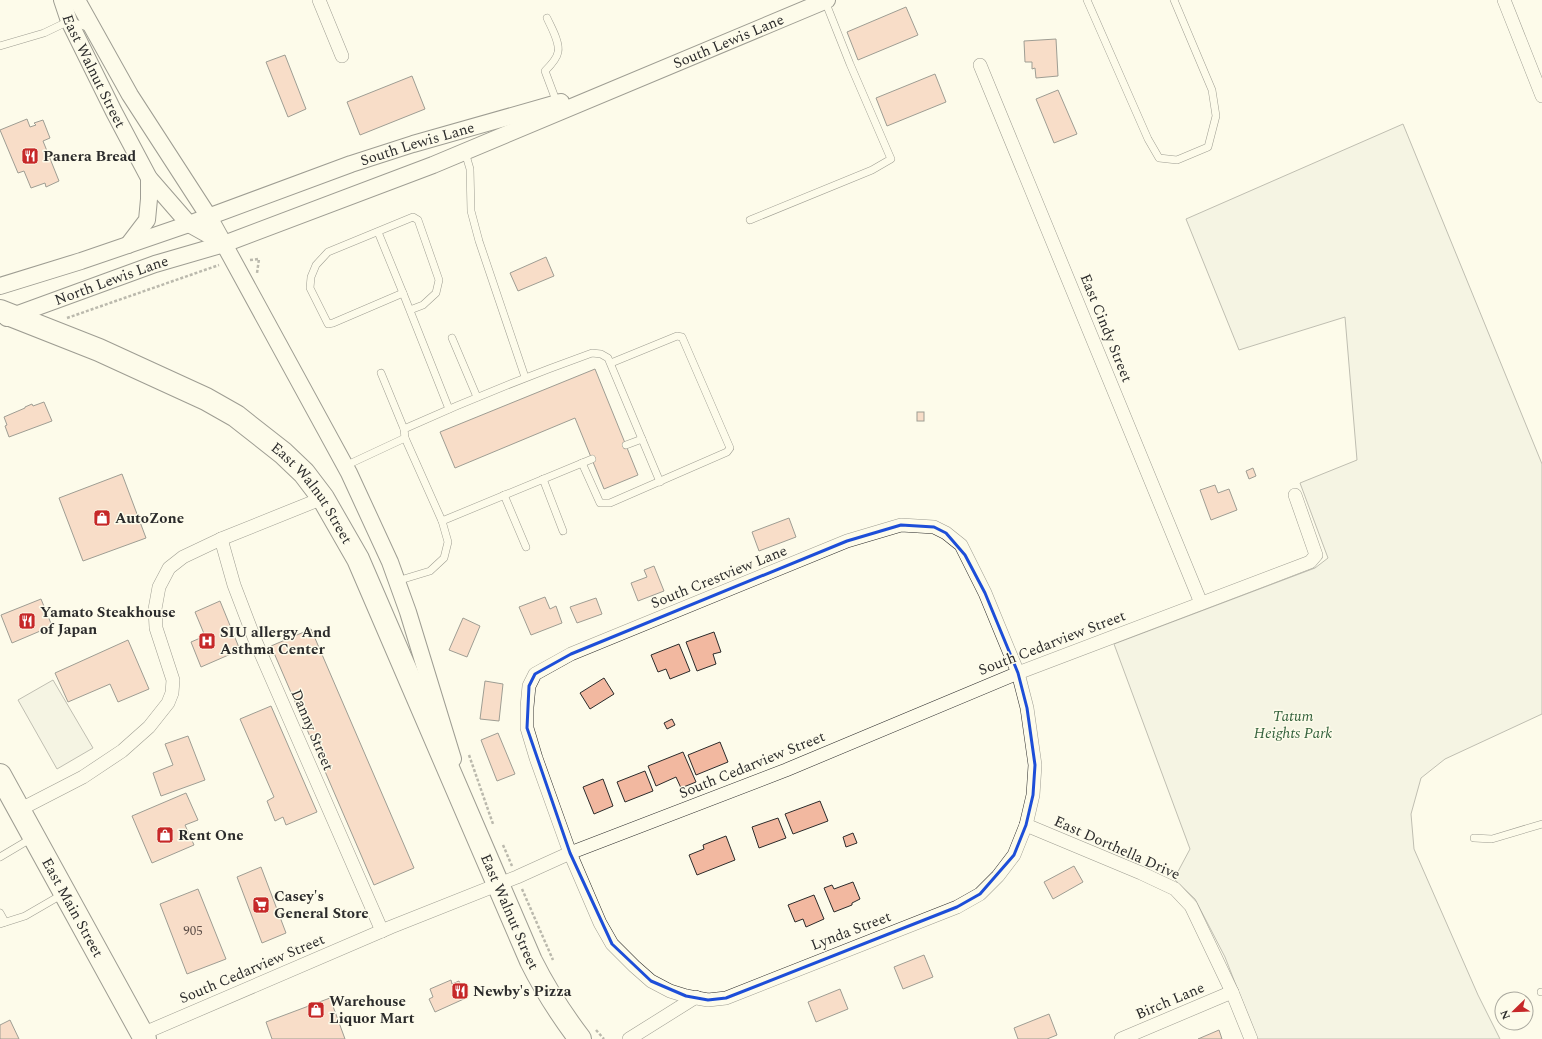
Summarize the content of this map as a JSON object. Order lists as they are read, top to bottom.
{
  "streets": {
    "highway": ["East Walnut Street", "East Main Street"],
    "street": [
      "South Lewis Lane",
      "North Lewis Lane",
      "East Cindy Street",
      "South Crestview Lane",
      "South Cedarview Street",
      "Danny Street",
      "East Dorthella Drive",
      "Lynda Street",
      "Birch Lane"
    ]
  },
  "crossings": [
    ["South Lewis Lane", "East Walnut Street"],
    ["South Lewis Lane", "North Lewis Lane"],
    ["East Walnut Street", "North Lewis Lane"],
    ["East Walnut Street", "South Cedarview Street"],
    ["East Cindy Street", "South Cedarview Street"],
    ["South Crestview Lane", "South Cedarview Street"],
    ["South Crestview Lane", "Lynda Street"],
    ["South Cedarview Street", "Danny Street"],
    ["South Cedarview Street", "East Main Street"],
    ["South Cedarview Street", "Lynda Street"],
    ["East Dorthella Drive", "Lynda Street"],
    ["East Dorthella Drive", "Birch Lane"]
  ],
  "parks": ["Tatum Heights Park"],
  "places": {
    "restaurant": ["Panera Bread", "Yamato Steakhouse of Japan", "Newby's Pizza"],
    "shop": ["AutoZone", "Rent One", "Warehouse Liquor Mart"],
    "hospital": ["SIU allergy And Asthma Center"],
    "supermarket": ["Casey's General Store"]
  },
  "house_numbers": ["905"],
  "north": "bottom left"
}
